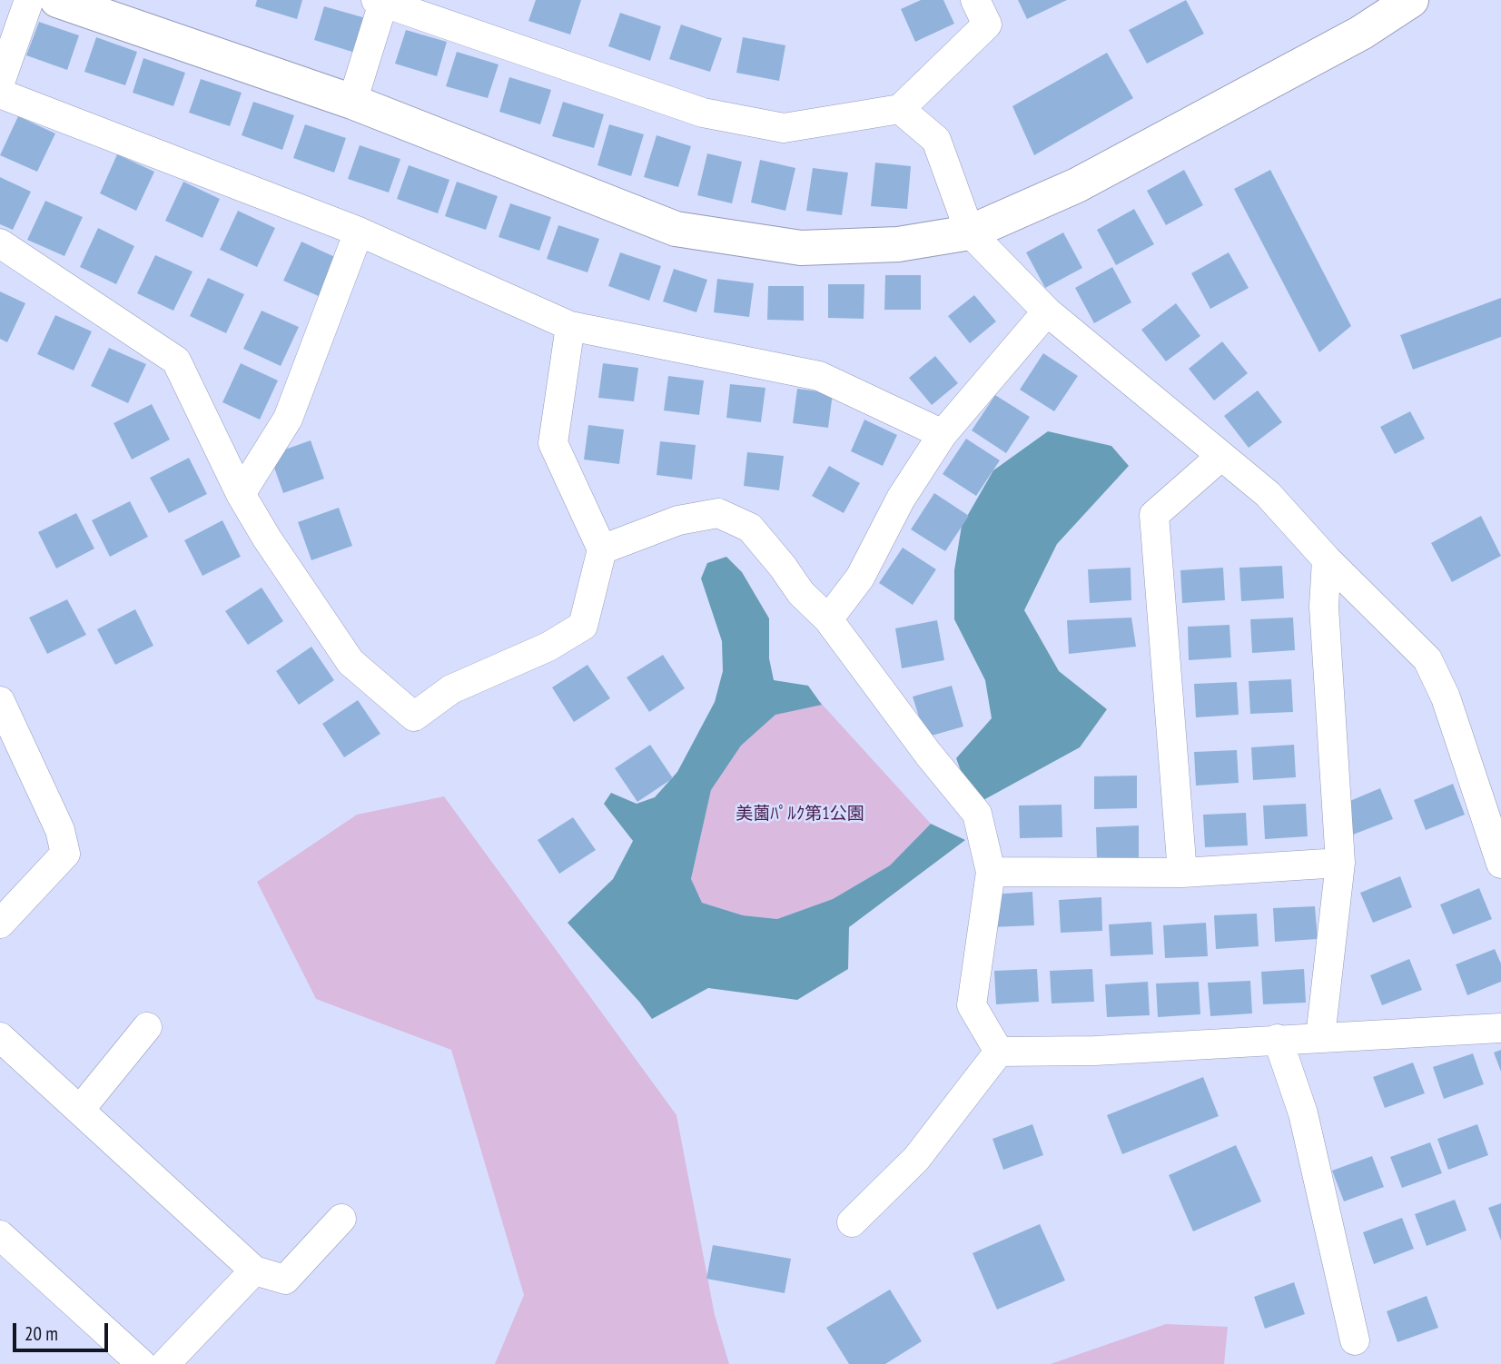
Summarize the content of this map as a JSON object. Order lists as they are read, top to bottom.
{
  "parks": ["美薗ﾊﾟﾙｸ第1公園"],
  "scale_bar": "20 m"
}
